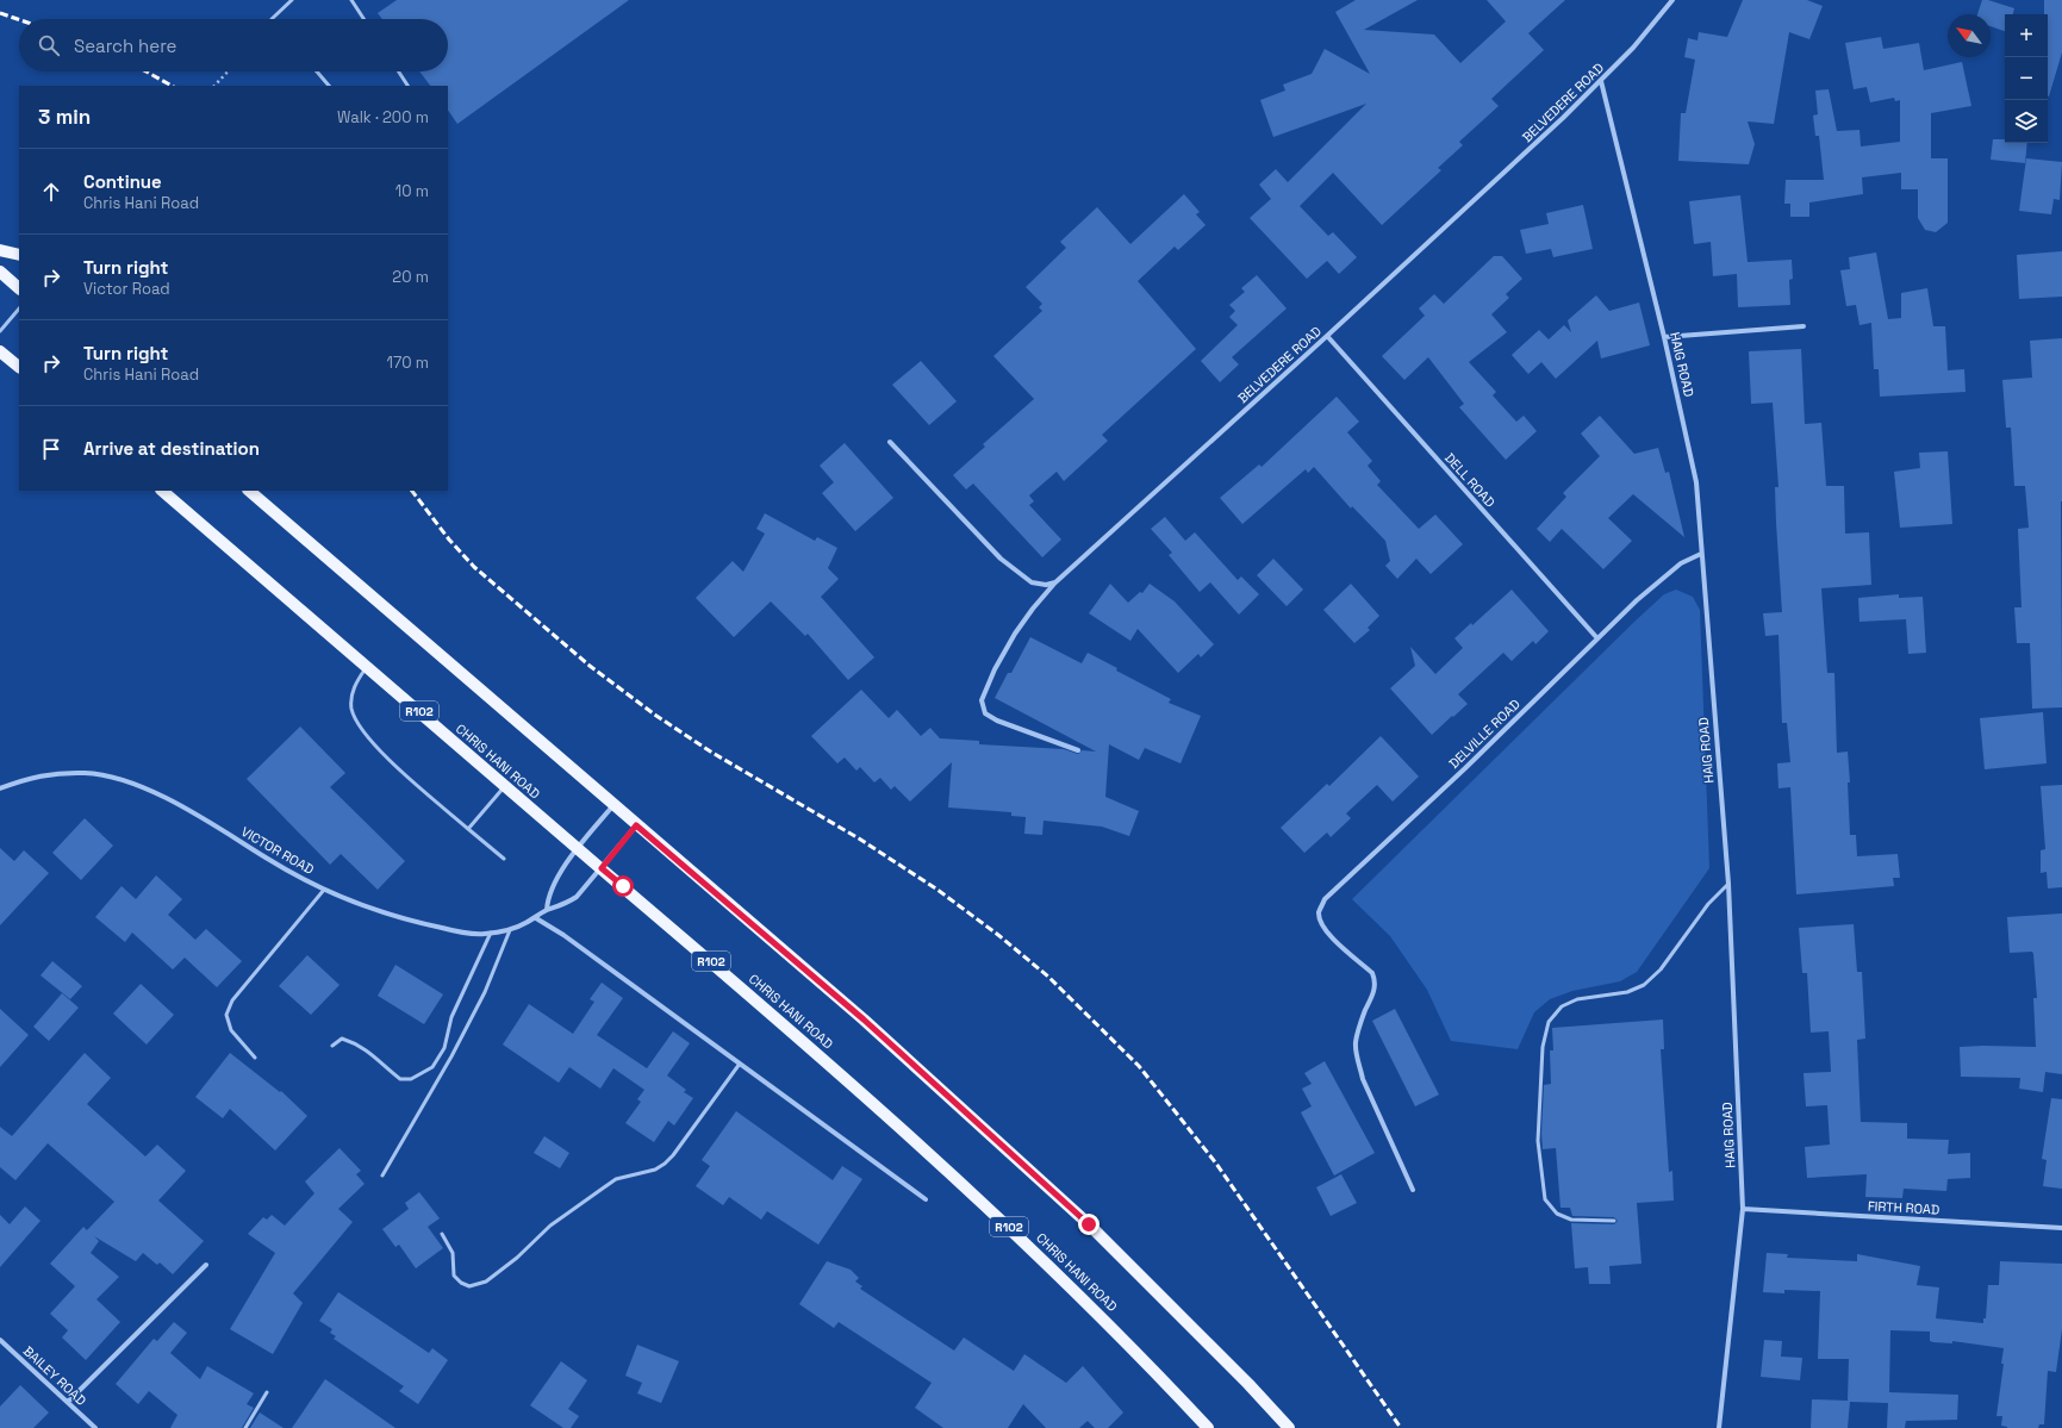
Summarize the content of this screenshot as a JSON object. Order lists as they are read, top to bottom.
{
  "streets": {
    "main road": ["R102", "CHRIS HANI ROAD"],
    "street": [
      "BELVEDERE ROAD",
      "HAIG ROAD",
      "DELL ROAD",
      "DELVILLE ROAD",
      "VICTOR ROAD",
      "FIRTH ROAD",
      "BAILEY ROAD"
    ]
  },
  "crossings": [
    ["BELVEDERE ROAD", "HAIG ROAD"],
    ["BELVEDERE ROAD", "DELL ROAD"],
    ["HAIG ROAD", "DELVILLE ROAD"],
    ["HAIG ROAD", "FIRTH ROAD"],
    ["DELL ROAD", "DELVILLE ROAD"],
    ["CHRIS HANI ROAD", "VICTOR ROAD"]
  ],
  "north": "top left",
  "page": {
    "map_buttons": ["+", "−"],
    "search": "Search here",
    "heading": ["3 min", "Walk · 200 m"],
    "list": [
      ["Continue", "Chris Hani Road", "10 m"],
      ["Turn right", "Victor Road", "20 m"],
      ["Turn right", "Chris Hani Road", "170 m"],
      "Arrive at destination"
    ]
  }
}
